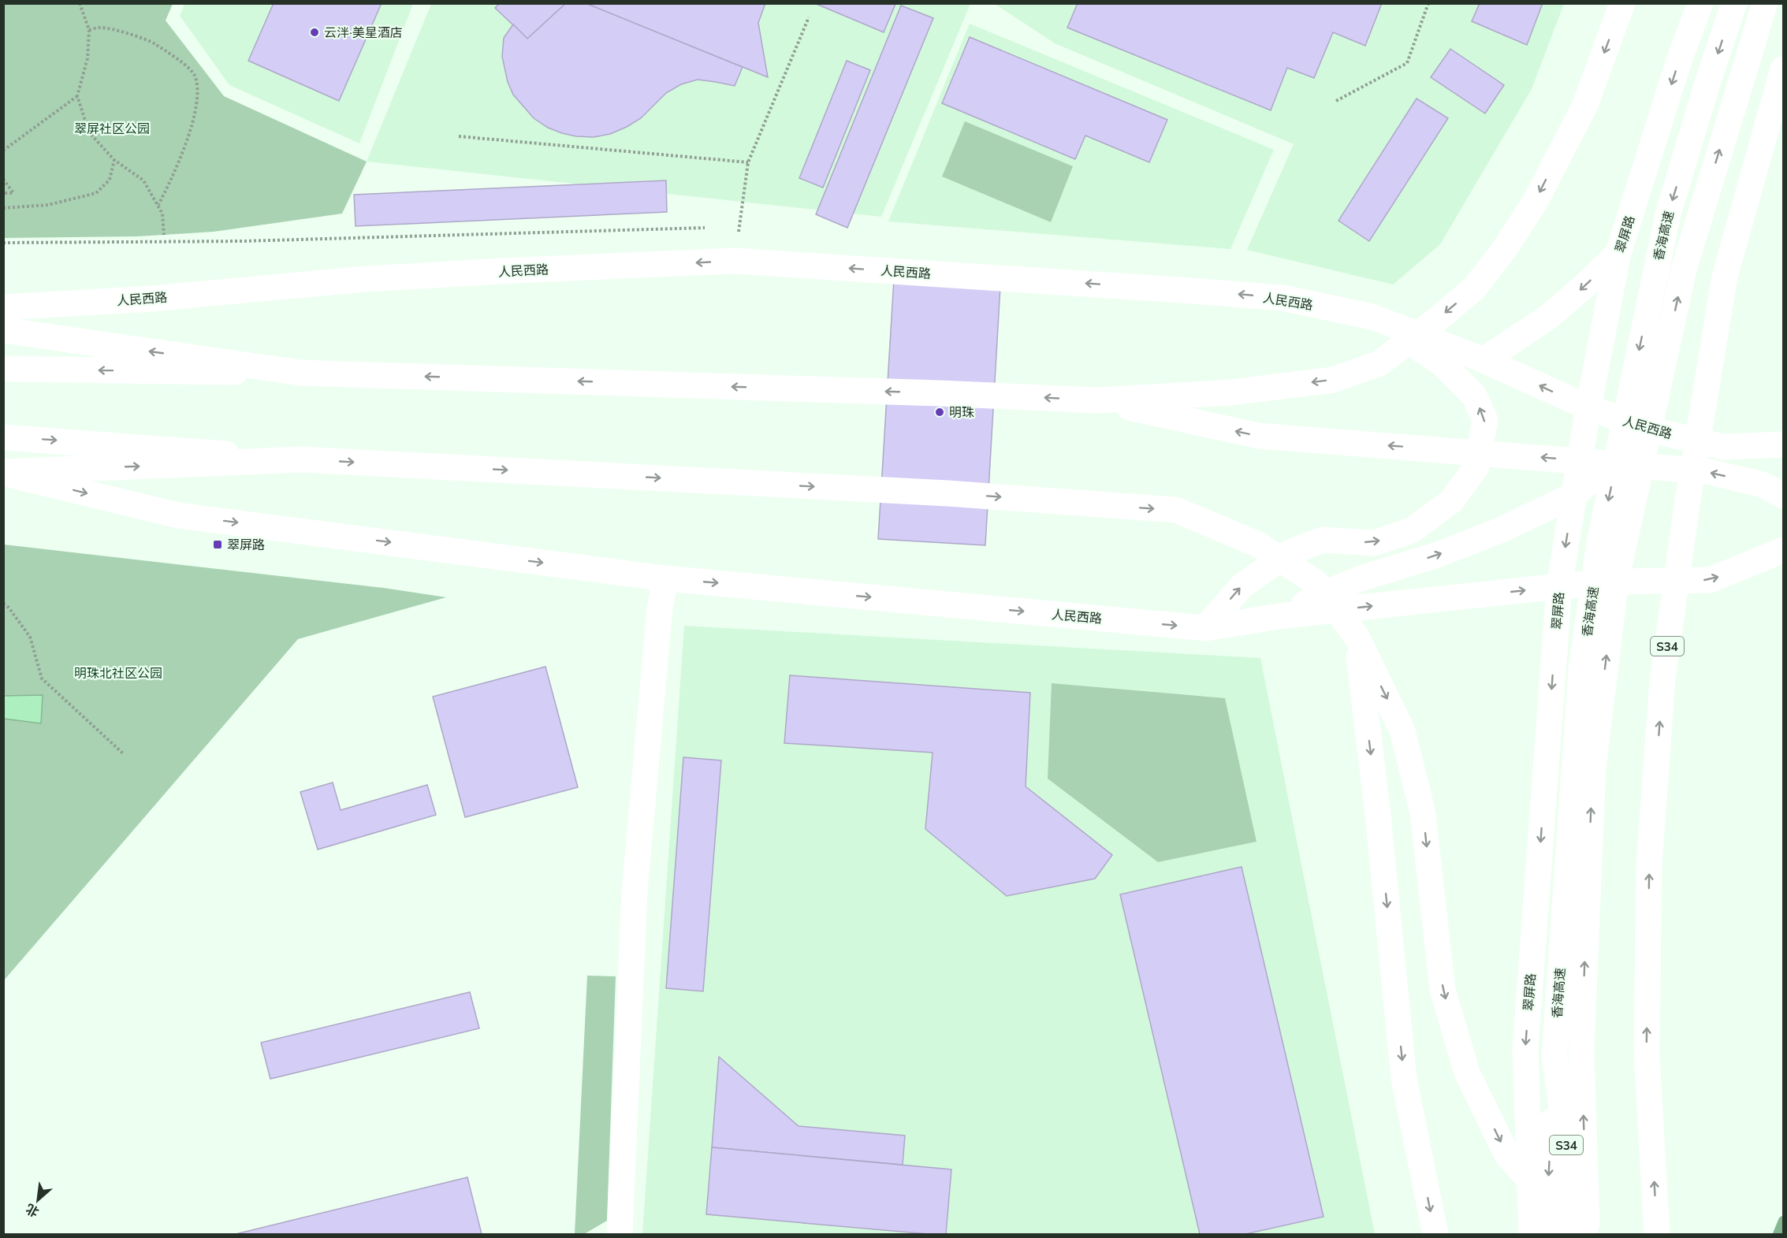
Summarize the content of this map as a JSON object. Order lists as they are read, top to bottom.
{
  "streets": {
    "main road": [
      "翠屏路",
      "香海高速",
      "人民西路",
      "S34"
    ]
  },
  "crossings": [
    ["翠屏路", "人民西路"]
  ],
  "parks": ["翠屏社区公园", "明珠北社区公园"],
  "places": {
    "other": ["云泮·美星酒店", "明珠"],
    "transit": ["翠屏路"]
  },
  "north": "bottom left"
}
